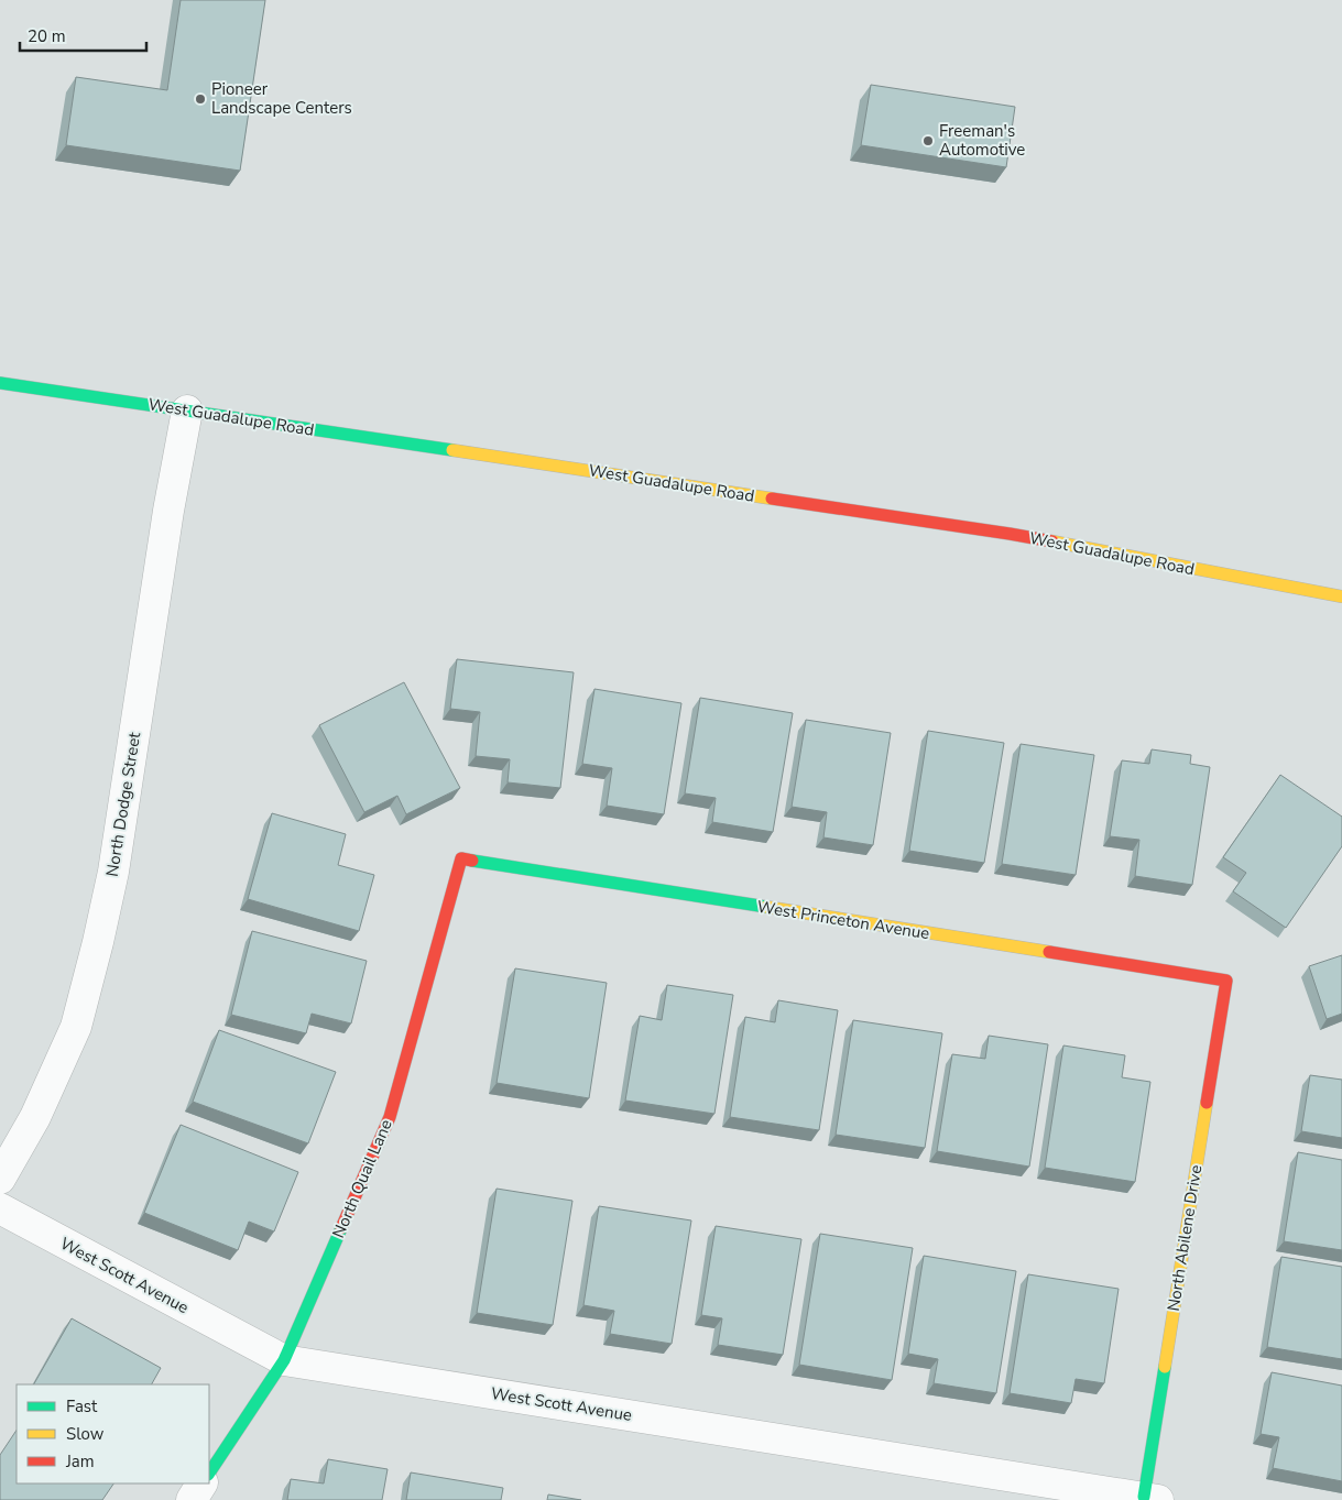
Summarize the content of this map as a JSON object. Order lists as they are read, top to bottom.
{
  "streets": {
    "street": [
      "West Guadalupe Road",
      "North Dodge Street",
      "West Princeton Avenue",
      "North Quail Lane",
      "North Abilene Drive",
      "West Scott Avenue"
    ]
  },
  "crossings": [
    ["West Guadalupe Road", "North Dodge Street"],
    ["West Princeton Avenue", "North Quail Lane"],
    ["West Princeton Avenue", "North Abilene Drive"],
    ["North Quail Lane", "West Scott Avenue"],
    ["North Abilene Drive", "West Scott Avenue"]
  ],
  "places": ["Pioneer Landscape Centers", "Freeman's Automotive"],
  "legend": ["Fast", "Slow", "Jam"],
  "scale_bar": "20 m"
}
